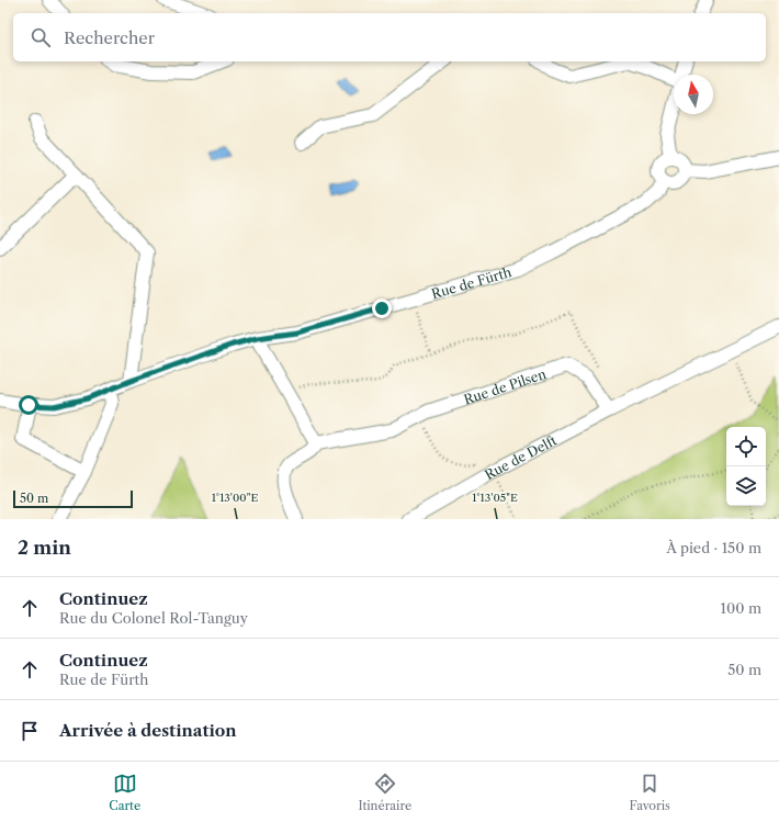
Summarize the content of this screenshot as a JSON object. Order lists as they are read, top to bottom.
{
  "streets": {
    "street": ["Rue de Fürth", "Rue de Pilsen", "Rue de Delft"]
  },
  "crossings": [
    ["Rue de Pilsen", "Rue de Delft"]
  ],
  "scale_bar": "50 m",
  "north": "top",
  "page": {
    "search": "Rechercher",
    "scale": "50 m",
    "heading": ["2 min", "À pied · 150 m"],
    "list": [
      ["Continuez", "Rue du Colonel Rol-Tanguy", "100 m"],
      ["Continuez", "Rue de Fürth", "50 m"],
      "Arrivée à destination"
    ],
    "nav": ["Carte", "Itinéraire", "Favoris"]
  },
  "coordinates": ["1°13'00\"E", "1°13'05\"E"]
}
